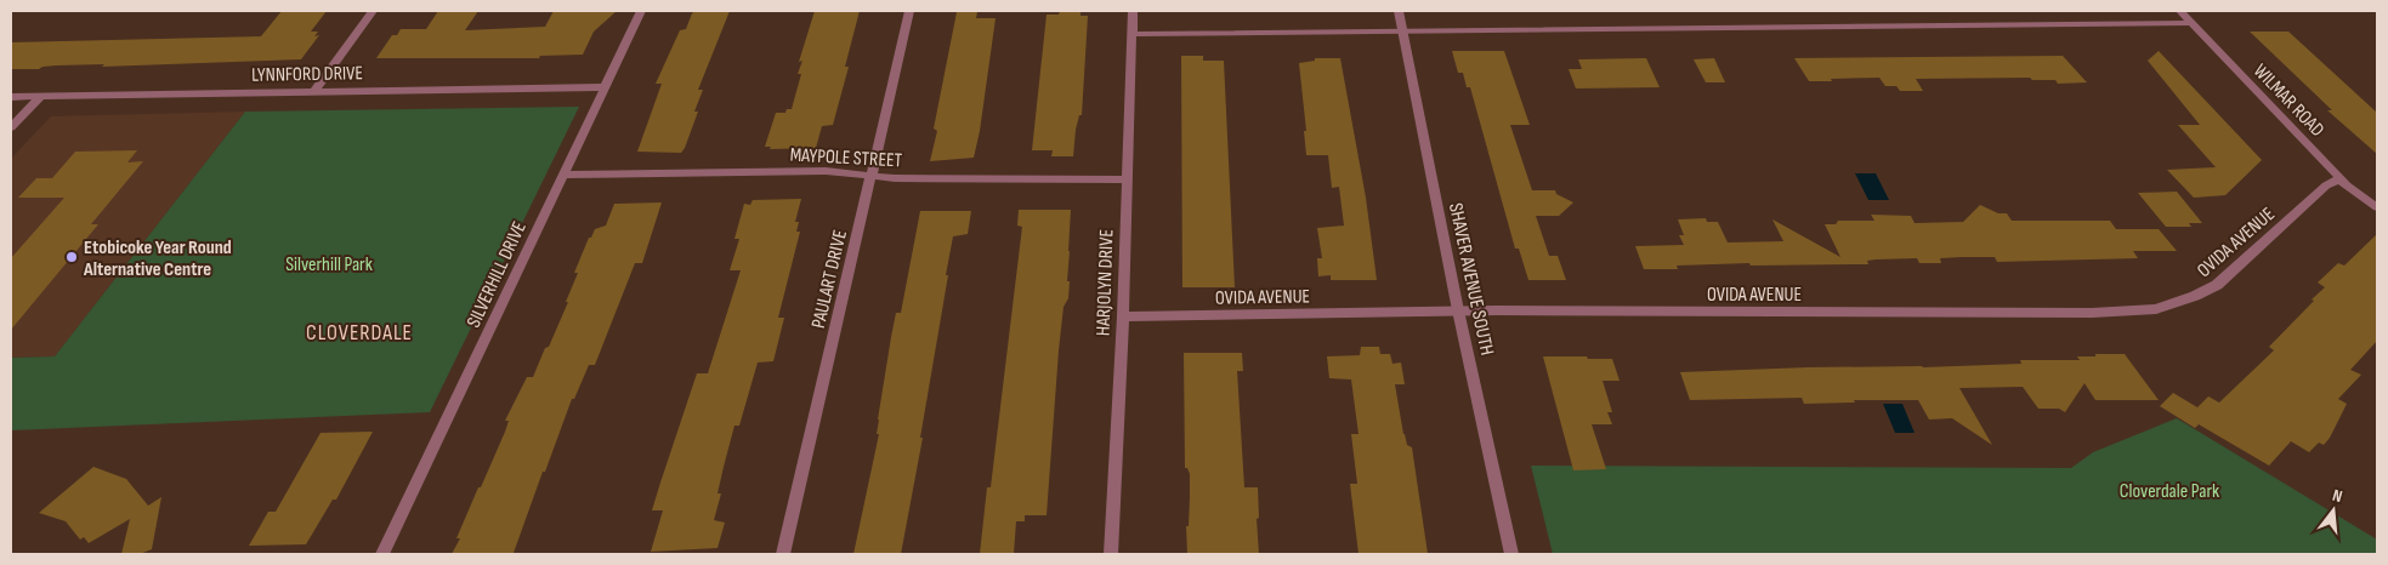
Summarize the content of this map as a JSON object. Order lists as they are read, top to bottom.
{
  "streets": {
    "street": [
      "LYNNFORD DRIVE",
      "WILMAR ROAD",
      "MAYPOLE STREET",
      "OVIDA AVENUE",
      "SILVERHILL DRIVE",
      "PAULART DRIVE",
      "SHAVER AVENUE SOUTH",
      "HARJOLYN DRIVE"
    ]
  },
  "crossings": [
    ["LYNNFORD DRIVE", "SILVERHILL DRIVE"],
    ["WILMAR ROAD", "OVIDA AVENUE"],
    ["MAYPOLE STREET", "SILVERHILL DRIVE"],
    ["MAYPOLE STREET", "PAULART DRIVE"],
    ["MAYPOLE STREET", "HARJOLYN DRIVE"],
    ["OVIDA AVENUE", "SHAVER AVENUE SOUTH"],
    ["OVIDA AVENUE", "HARJOLYN DRIVE"]
  ],
  "districts": ["CLOVERDALE"],
  "parks": ["Silverhill Park", "Cloverdale Park"],
  "places": ["Etobicoke Year Round Alternative Centre"],
  "north": "top"
}
